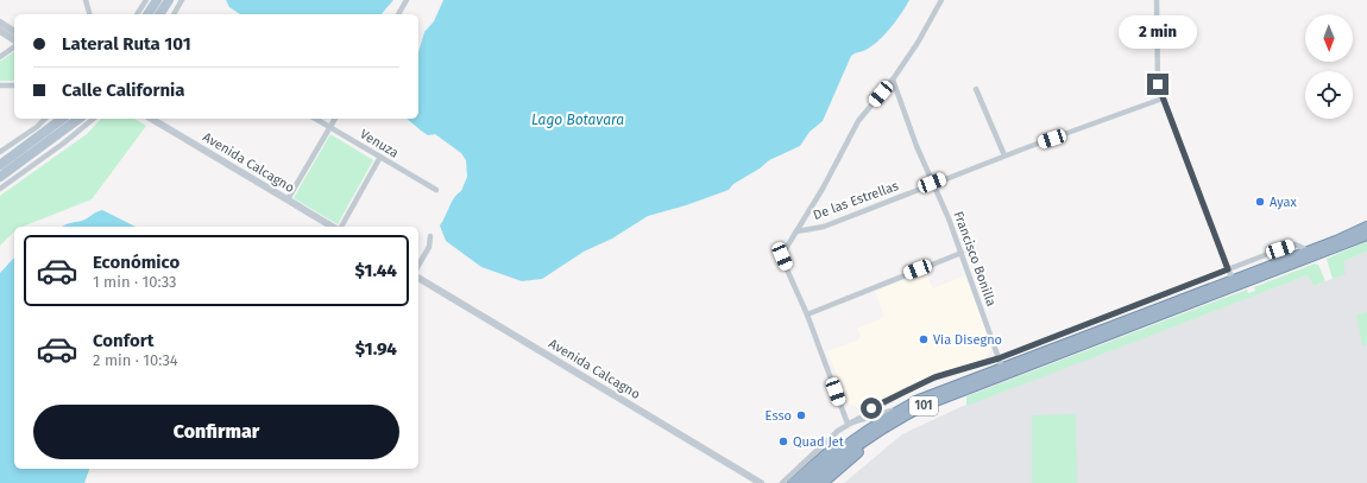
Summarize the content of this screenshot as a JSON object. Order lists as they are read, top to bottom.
{
  "streets": {
    "highway": ["101"],
    "street": [
      "Venuza",
      "Avenida Calcagno",
      "De las Estrellas",
      "Francisco Bonilla"
    ]
  },
  "crossings": [
    ["De las Estrellas", "Francisco Bonilla"],
    ["Francisco Bonilla", "101"]
  ],
  "water": ["Lago Botavara"],
  "places": [
    "Ayax",
    "Via Disegno",
    "Esso",
    "Quad Jet"
  ],
  "north": "bottom",
  "page": {
    "banner": ["Lateral Ruta 101", "Calle California"],
    "bubble": "2 min",
    "list": [
      {
        "name": "Económico",
        "note": "1 min · 10:33",
        "value": "$1.44"
      },
      {
        "name": "Confort",
        "note": "2 min · 10:34",
        "value": "$1.94"
      }
    ],
    "buttons": "Confirmar"
  }
}
